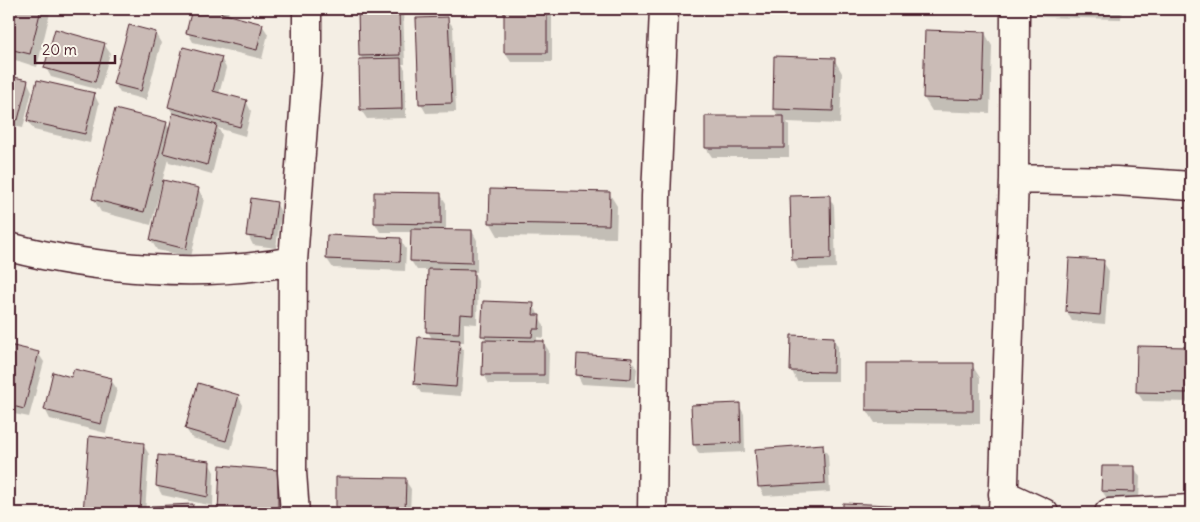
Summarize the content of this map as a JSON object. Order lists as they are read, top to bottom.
{
  "scale_bar": "20 m"
}
